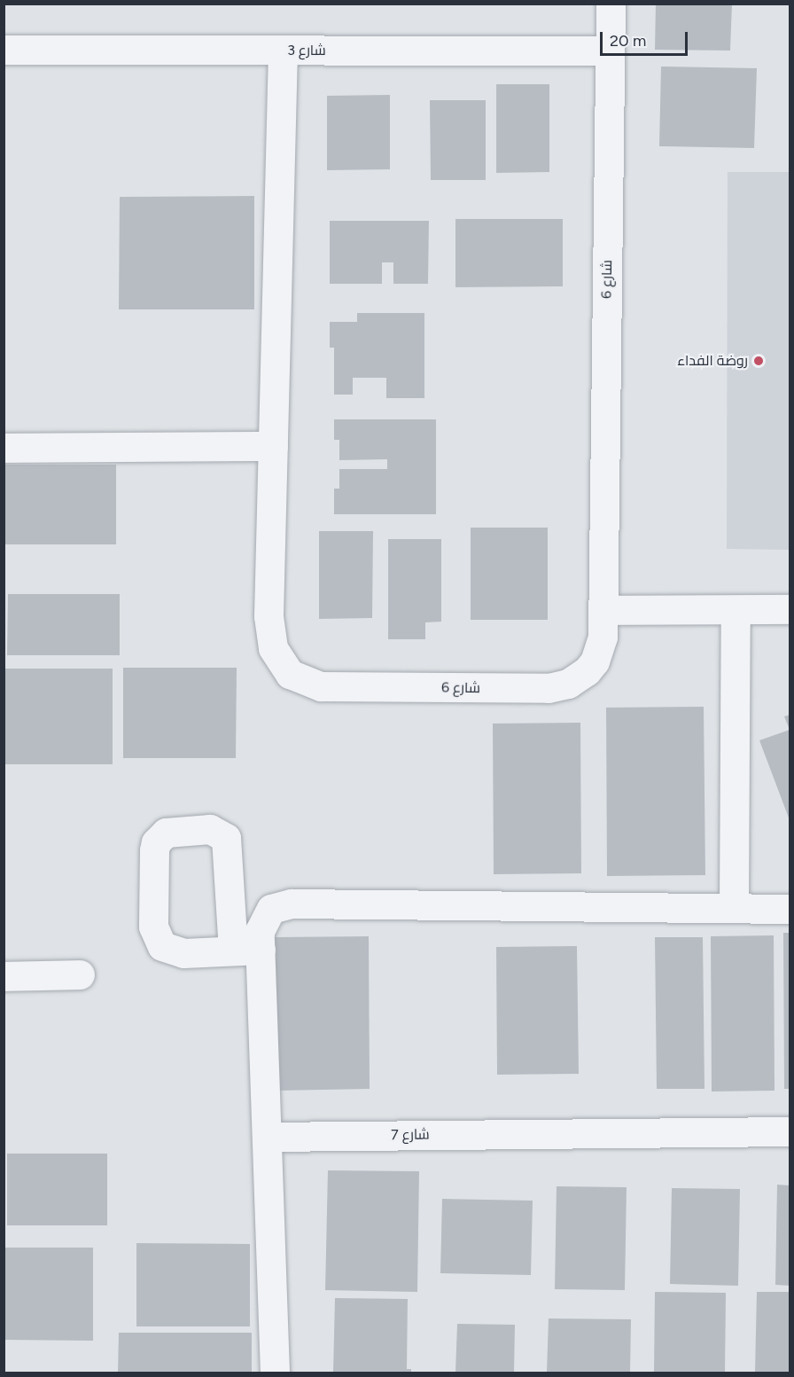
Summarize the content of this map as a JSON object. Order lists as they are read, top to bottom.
{
  "streets": {
    "street": ["شارع 3", "شارع 6", "شارع 7"]
  },
  "crossings": [
    ["شارع 3", "شارع 6"]
  ],
  "places": ["روضة الفداء"],
  "scale_bar": "20 m"
}
